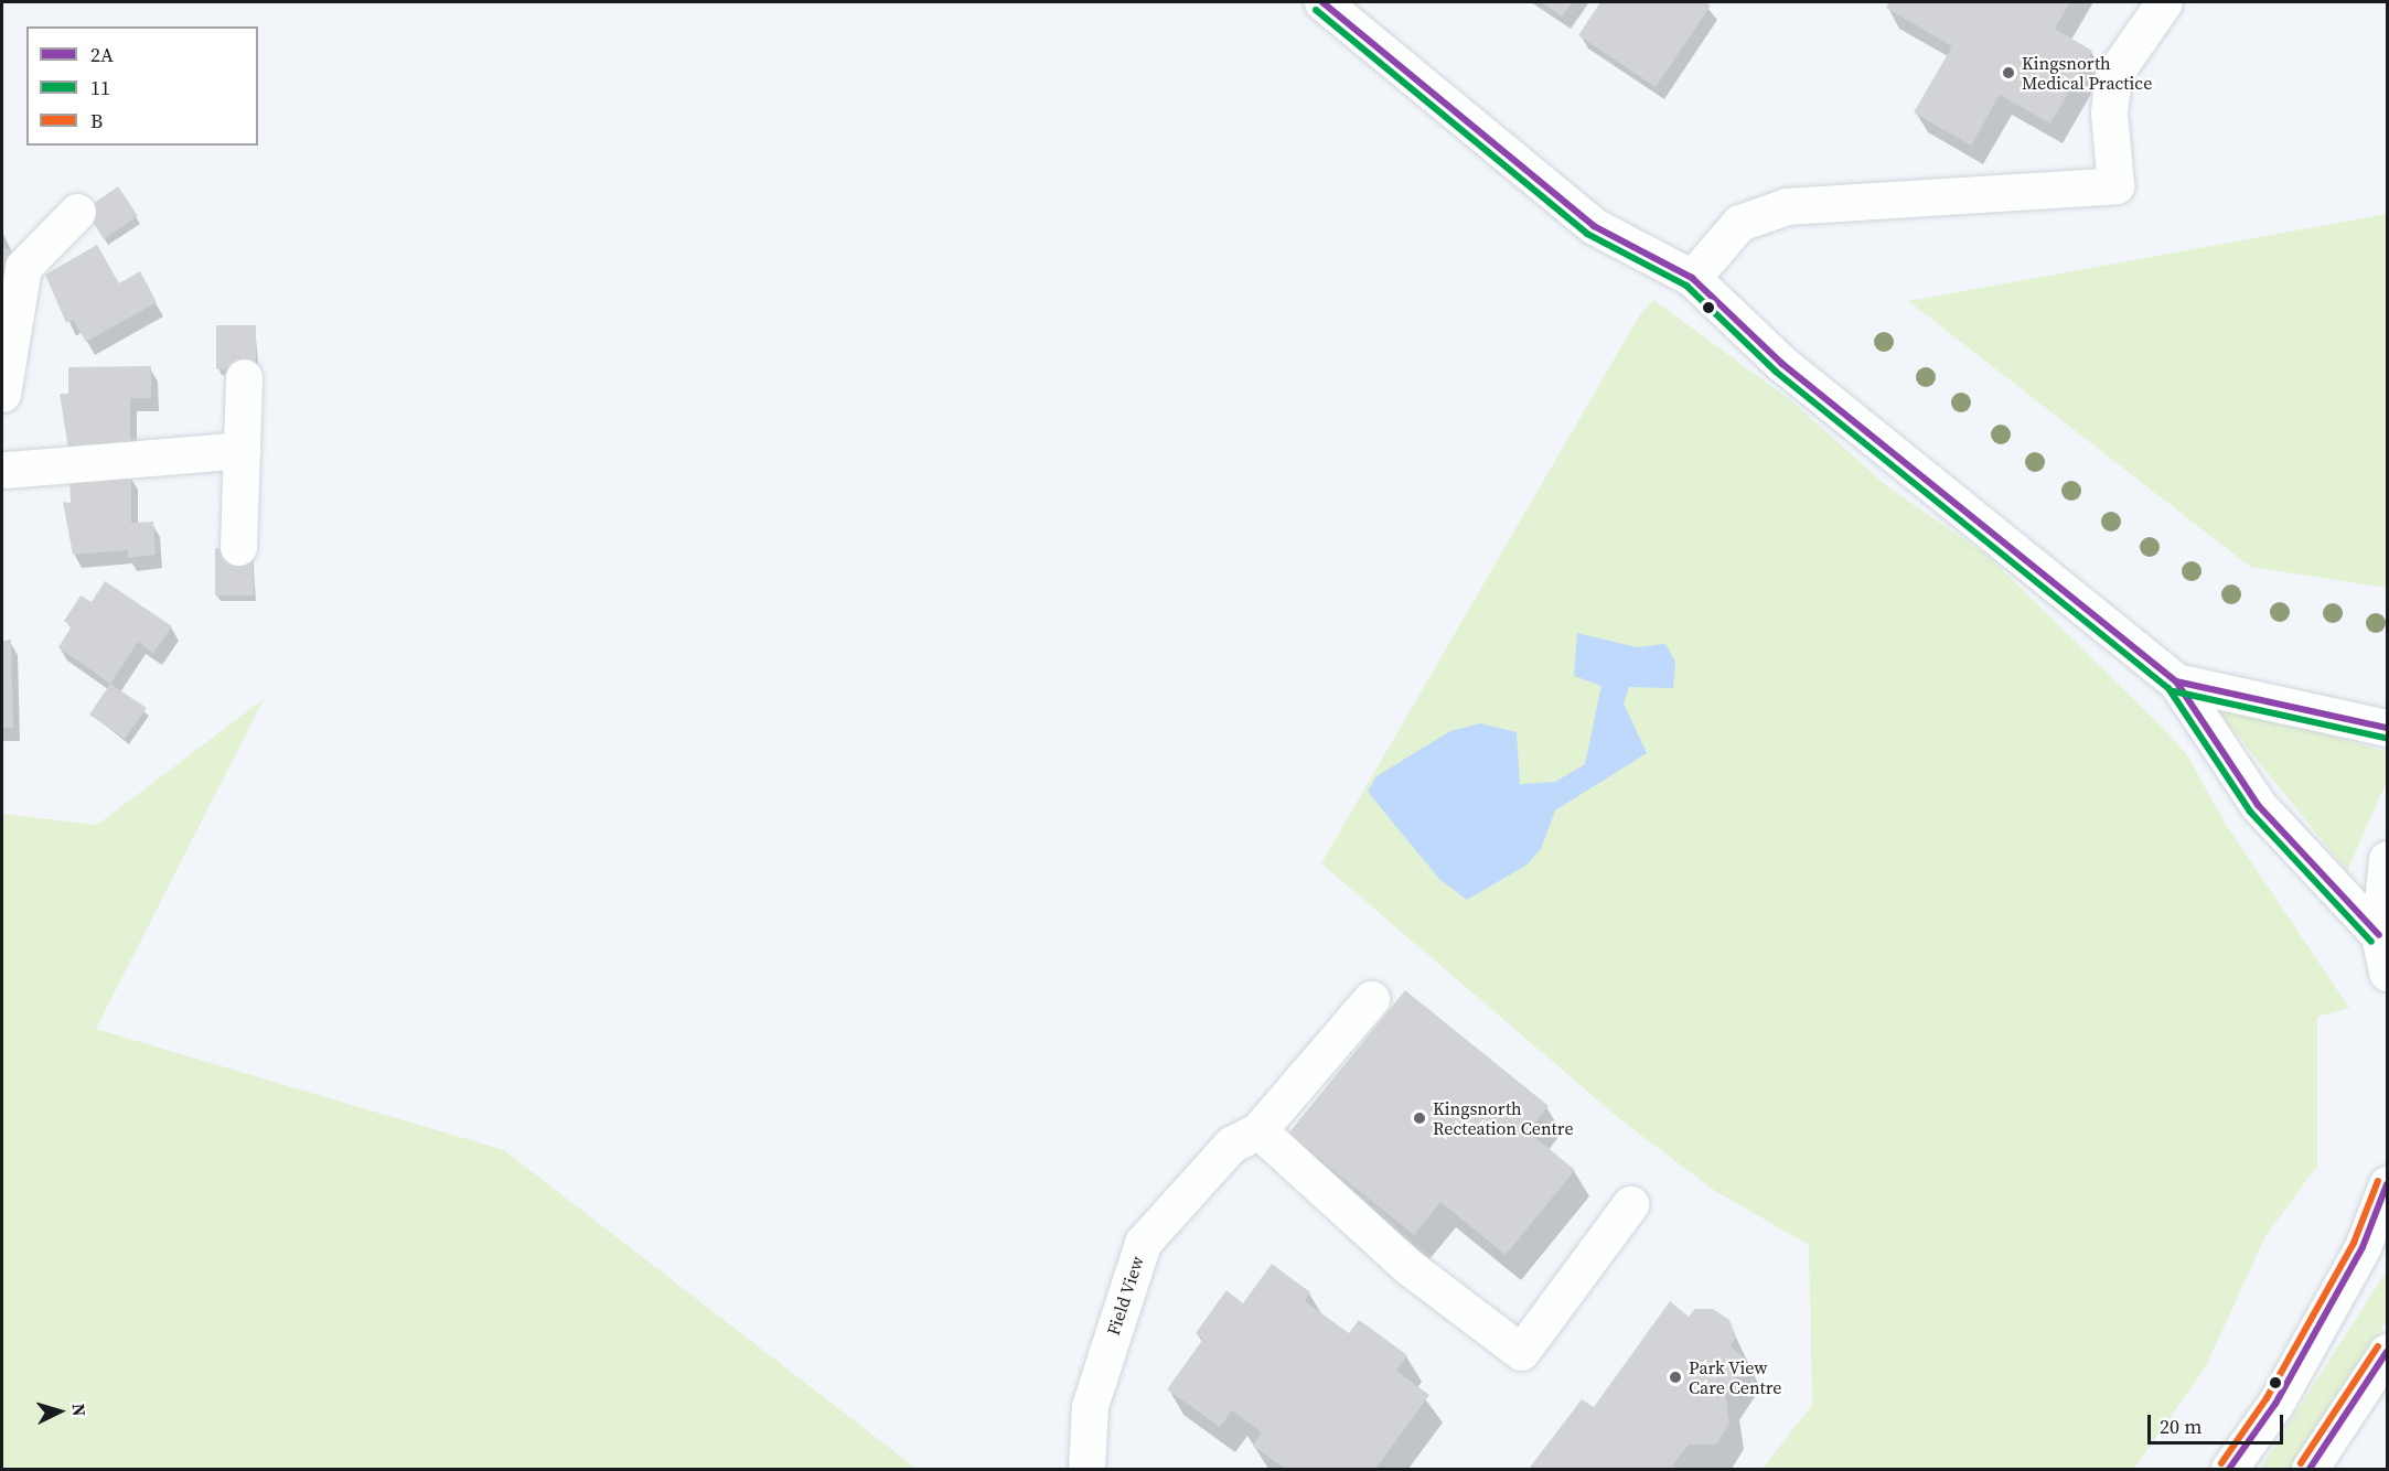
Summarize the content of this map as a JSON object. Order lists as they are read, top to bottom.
{
  "streets": {
    "street": ["Field View"]
  },
  "places": ["Kingsnorth Medical Practice", "Kingsnorth Recteation Centre", "Park View Care Centre"],
  "lines": ["transit line 2A", "transit line 11", "transit line B"],
  "legend": ["2A", "11", "B"],
  "scale_bar": "20 m",
  "north": "right"
}
